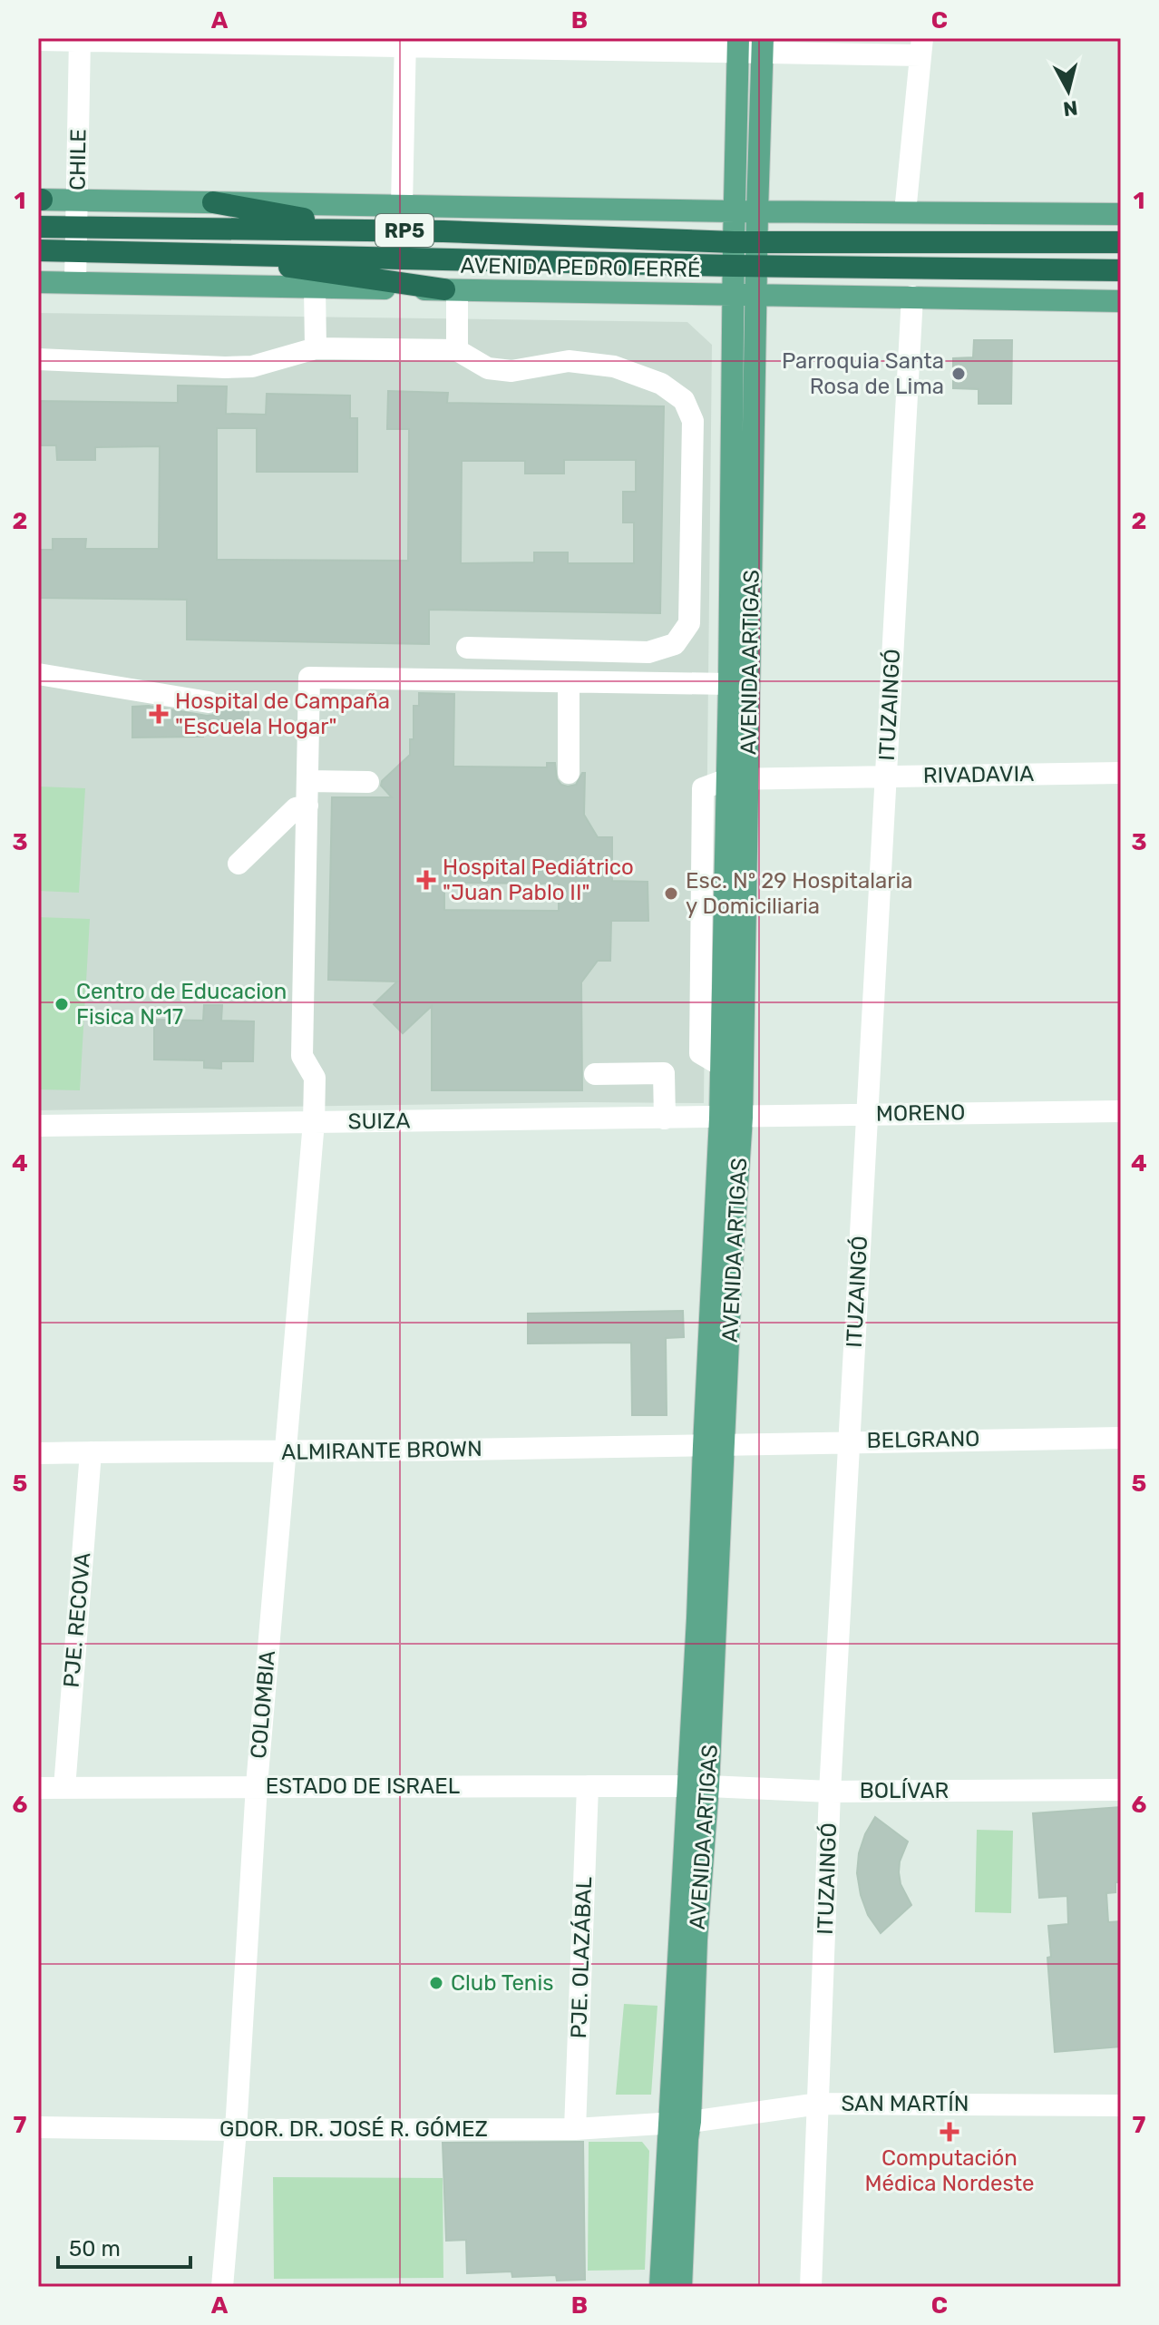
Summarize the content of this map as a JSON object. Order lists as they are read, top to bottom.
{
  "streets": {
    "highway": ["RP5", "AVENIDA PEDRO FERRÉ"],
    "main road": ["AVENIDA ARTIGAS"],
    "street": [
      "CHILE",
      "ITUZAINGÓ",
      "RIVADAVIA",
      "MORENO",
      "SUIZA",
      "BELGRANO",
      "ALMIRANTE BROWN",
      "PJE. RECOVA",
      "COLOMBIA",
      "ESTADO DE ISRAEL",
      "BOLÍVAR",
      "PJE. OLAZÁBAL",
      "SAN MARTÍN",
      "GDOR. DR. JOSÉ R. GÓMEZ"
    ]
  },
  "crossings": [
    ["CHILE", "AVENIDA PEDRO FERRÉ"],
    ["AVENIDA PEDRO FERRÉ", "AVENIDA ARTIGAS"],
    ["AVENIDA PEDRO FERRÉ", "ITUZAINGÓ"],
    ["AVENIDA ARTIGAS", "RIVADAVIA"],
    ["AVENIDA ARTIGAS", "MORENO"],
    ["AVENIDA ARTIGAS", "SUIZA"],
    ["AVENIDA ARTIGAS", "BELGRANO"],
    ["AVENIDA ARTIGAS", "ALMIRANTE BROWN"],
    ["AVENIDA ARTIGAS", "ESTADO DE ISRAEL"],
    ["AVENIDA ARTIGAS", "BOLÍVAR"],
    ["AVENIDA ARTIGAS", "SAN MARTÍN"],
    ["AVENIDA ARTIGAS", "GDOR. DR. JOSÉ R. GÓMEZ"],
    ["ITUZAINGÓ", "RIVADAVIA"],
    ["ITUZAINGÓ", "MORENO"],
    ["ITUZAINGÓ", "BELGRANO"],
    ["ITUZAINGÓ", "BOLÍVAR"],
    ["ITUZAINGÓ", "SAN MARTÍN"],
    ["MORENO", "SUIZA"],
    ["SUIZA", "COLOMBIA"],
    ["BELGRANO", "ALMIRANTE BROWN"],
    ["ALMIRANTE BROWN", "PJE. RECOVA"],
    ["ALMIRANTE BROWN", "COLOMBIA"],
    ["PJE. RECOVA", "ESTADO DE ISRAEL"],
    ["COLOMBIA", "ESTADO DE ISRAEL"],
    ["COLOMBIA", "GDOR. DR. JOSÉ R. GÓMEZ"],
    ["ESTADO DE ISRAEL", "BOLÍVAR"],
    ["ESTADO DE ISRAEL", "PJE. OLAZÁBAL"],
    ["PJE. OLAZÁBAL", "GDOR. DR. JOSÉ R. GÓMEZ"],
    ["SAN MARTÍN", "GDOR. DR. JOSÉ R. GÓMEZ"]
  ],
  "places": {
    "other": [
      "Parroquia Santa Rosa de Lima",
      "Esc. Nº 29 Hospitalaria y Domiciliaria",
      "Centro de Educacion Fisica Nº17",
      "Club Tenis"
    ],
    "health": ["Hospital de Campaña \"Escuela Hogar\"", "Hospital Pediátrico \"Juan Pablo II\"", "Computación Médica Nordeste"]
  },
  "scale_bar": "50 m",
  "north": "bottom",
  "grid": {
    "columns": ["A", "B", "C"],
    "rows": [
      "1",
      "2",
      "3",
      "4",
      "5",
      "6",
      "7"
    ]
  }
}
